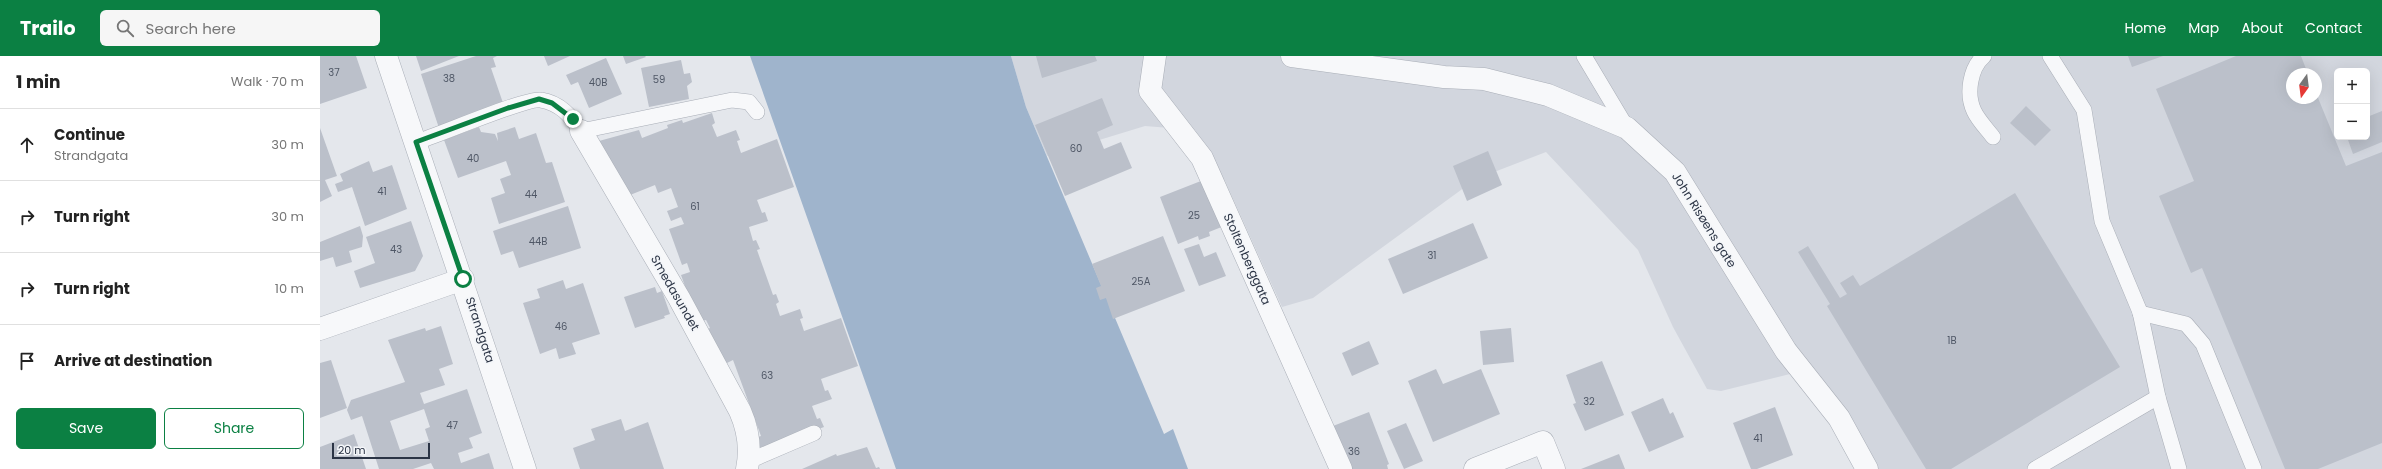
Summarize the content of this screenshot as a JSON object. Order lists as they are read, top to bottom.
{
  "streets": {
    "street": [
      "John Risøens gate",
      "Stoltenberggata",
      "Smedasundet",
      "Strandgata"
    ]
  },
  "house_numbers": [
    "37",
    "38",
    "59",
    "40B",
    "60",
    "40",
    "41",
    "44",
    "61",
    "25",
    "44B",
    "43",
    "31",
    "25A",
    "46",
    "1B",
    "63",
    "32",
    "47",
    "41",
    "36"
  ],
  "scale_bar": "20 m",
  "north": "bottom",
  "page": {
    "header": "Trailo",
    "search": "Search here",
    "nav": [
      "Home",
      "Map",
      "About",
      "Contact"
    ],
    "heading": ["1 min", "Walk · 70 m"],
    "map_buttons": ["+", "−"],
    "list": [
      ["Continue", "Strandgata", "30 m"],
      ["Turn right", "30 m"],
      ["Turn right", "10 m"],
      "Arrive at destination"
    ],
    "buttons": ["Save", "Share"],
    "scale": "20 m"
  }
}
